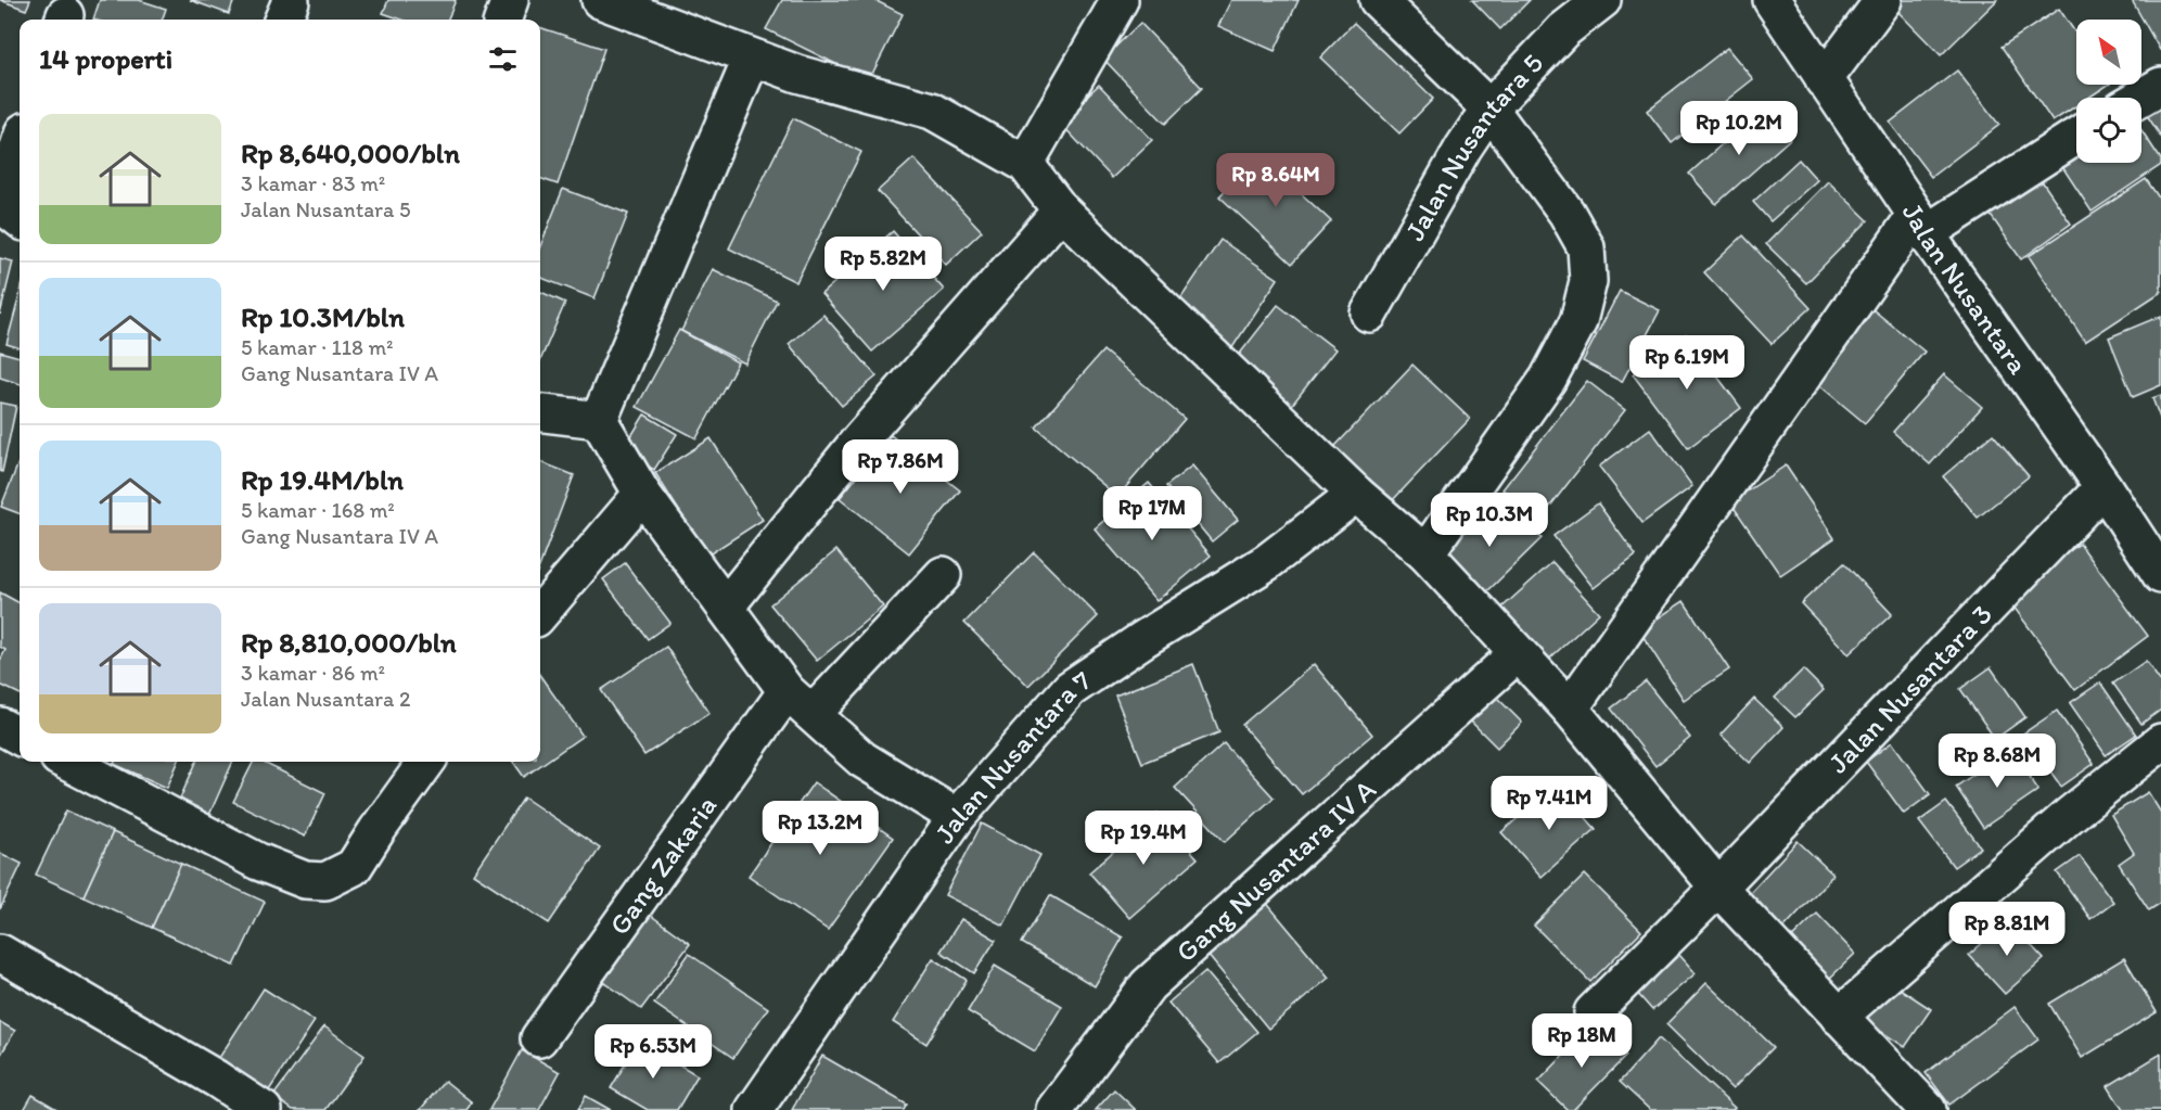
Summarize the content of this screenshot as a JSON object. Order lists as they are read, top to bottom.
{
  "streets": {
    "street": [
      "Jalan Nusantara 5",
      "Jalan Nusantara",
      "Jalan Nusantara 3",
      "Jalan Nusantara 7",
      "Gang Zakaria",
      "Gang Nusantara IV A"
    ]
  },
  "crossings": [
    ["Jalan Nusantara", "Jalan Nusantara 3"]
  ],
  "north": "top left",
  "page": {
    "heading": "14 properti",
    "list": [
      {
        "name": "Rp 8,640,000/bln",
        "note": "3 kamar · 83 m² · Jalan Nusantara 5"
      },
      {
        "name": "Rp 10.3M/bln",
        "note": "5 kamar · 118 m² · Gang Nusantara IV A"
      },
      {
        "name": "Rp 19.4M/bln",
        "note": "5 kamar · 168 m² · Gang Nusantara IV A"
      },
      {
        "name": "Rp 8,810,000/bln",
        "note": "3 kamar · 86 m² · Jalan Nusantara 2"
      }
    ],
    "price": [
      "Rp 10.2M",
      "Rp 8.64M",
      "Rp 5.82M",
      "Rp 6.19M",
      "Rp 7.86M",
      "Rp 17M",
      "Rp 10.3M",
      "Rp 8.68M",
      "Rp 7.41M",
      "Rp 13.2M",
      "Rp 19.4M",
      "Rp 8.81M",
      "Rp 18M",
      "Rp 6.53M"
    ]
  }
}
